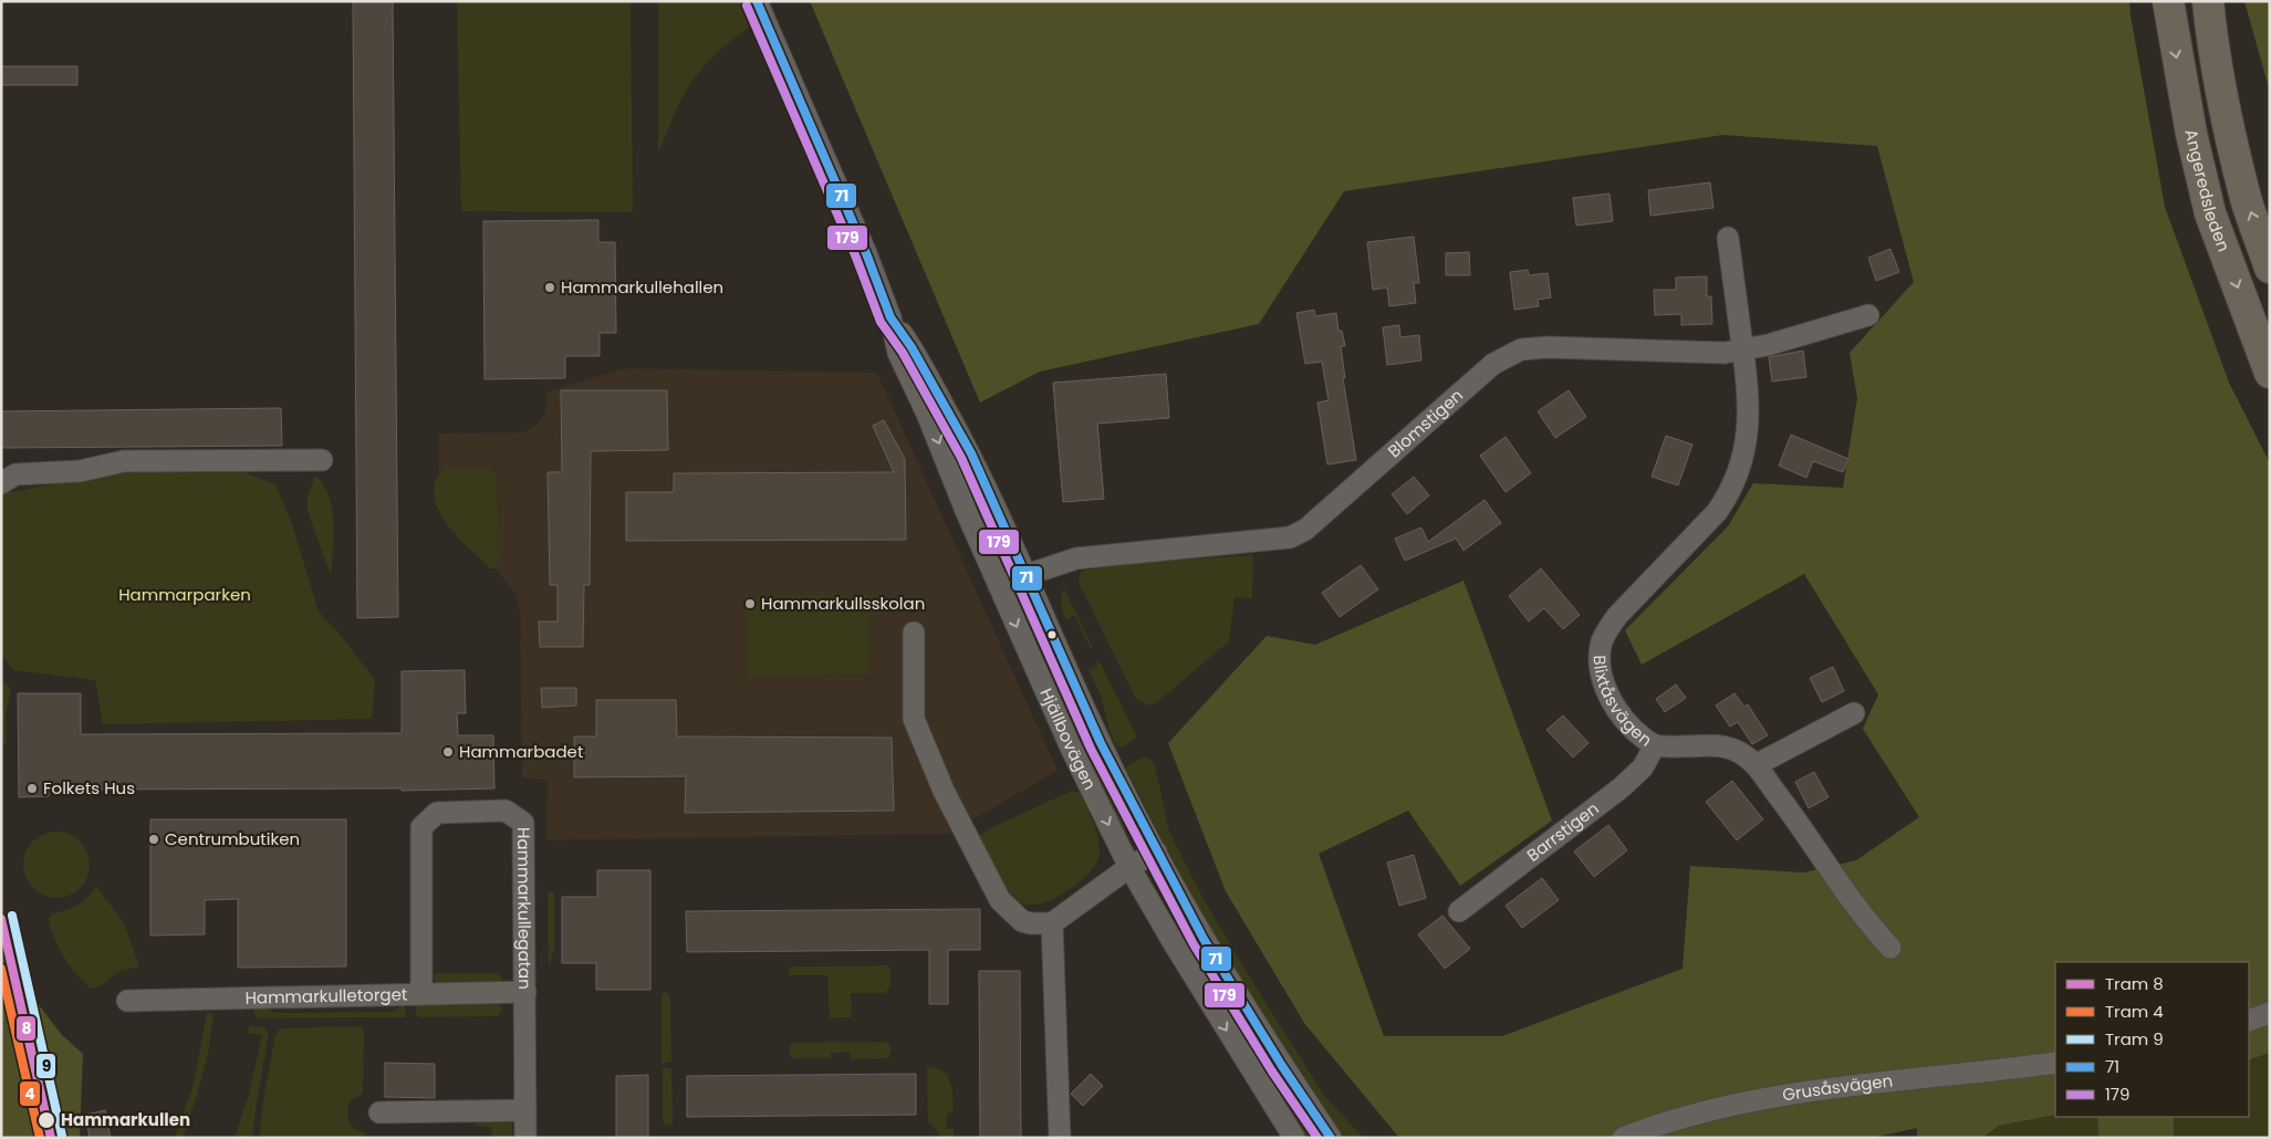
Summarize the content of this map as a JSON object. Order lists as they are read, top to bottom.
{
  "streets": {
    "highway": ["Angeredsleden"],
    "street": [
      "Blomstigen",
      "Blixtåsvägen",
      "Hjällbovägen",
      "Barrstigen",
      "Hammarkullegatan",
      "Hammarkulletorget",
      "Grusåsvägen"
    ]
  },
  "crossings": [
    ["Blomstigen", "Blixtåsvägen"],
    ["Blomstigen", "Hjällbovägen"],
    ["Blixtåsvägen", "Barrstigen"],
    ["Hammarkullegatan", "Hammarkulletorget"]
  ],
  "parks": ["Hammarparken"],
  "places": [
    "Hammarkullehallen",
    "Hammarkullsskolan",
    "Hammarbadet",
    "Folkets Hus",
    "Centrumbutiken",
    "Hammarkullen"
  ],
  "lines": [
    "transit line 71",
    "transit line 179",
    "tram line 9",
    "tram line 8",
    "tram line 4"
  ],
  "legend": [
    "Tram 8",
    "Tram 4",
    "Tram 9",
    "71",
    "179"
  ]
}
